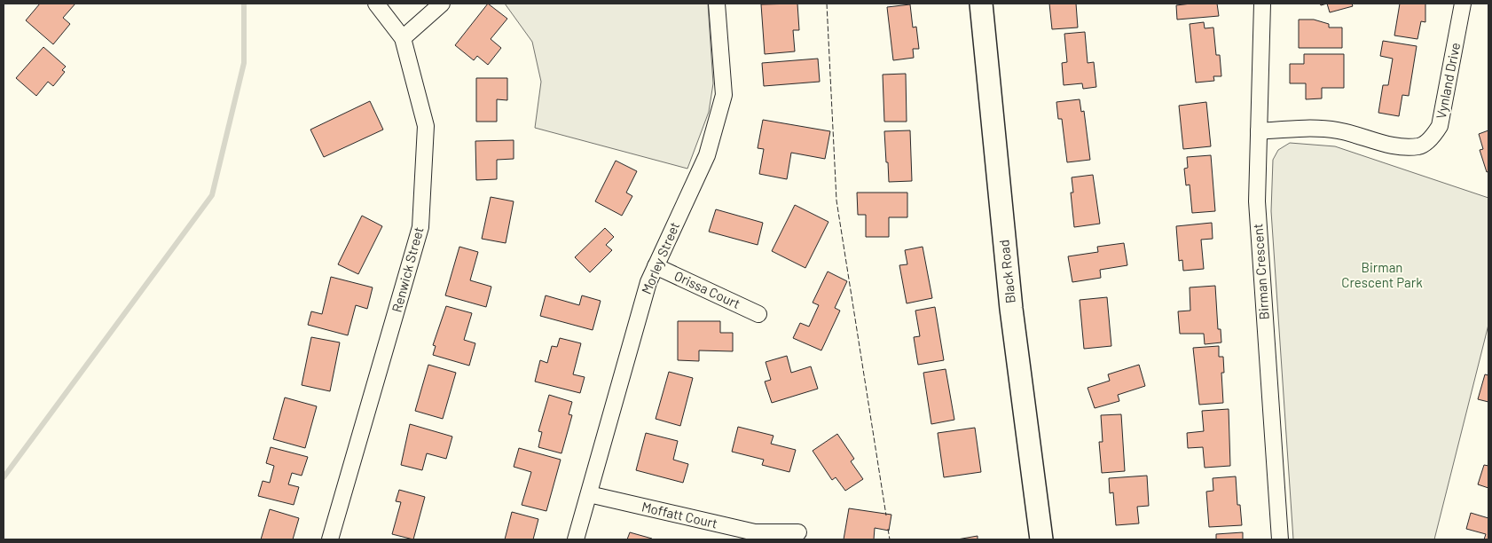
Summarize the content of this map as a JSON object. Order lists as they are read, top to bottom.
{
  "streets": {
    "main road": ["Black Road"],
    "street": [
      "Vynland Drive",
      "Morley Street",
      "Renwick Street",
      "Birman Crescent",
      "Orissa Court",
      "Moffatt Court"
    ]
  },
  "crossings": [
    ["Vynland Drive", "Birman Crescent"],
    ["Morley Street", "Orissa Court"],
    ["Morley Street", "Moffatt Court"]
  ],
  "parks": ["Birman Crescent Park"]
}
